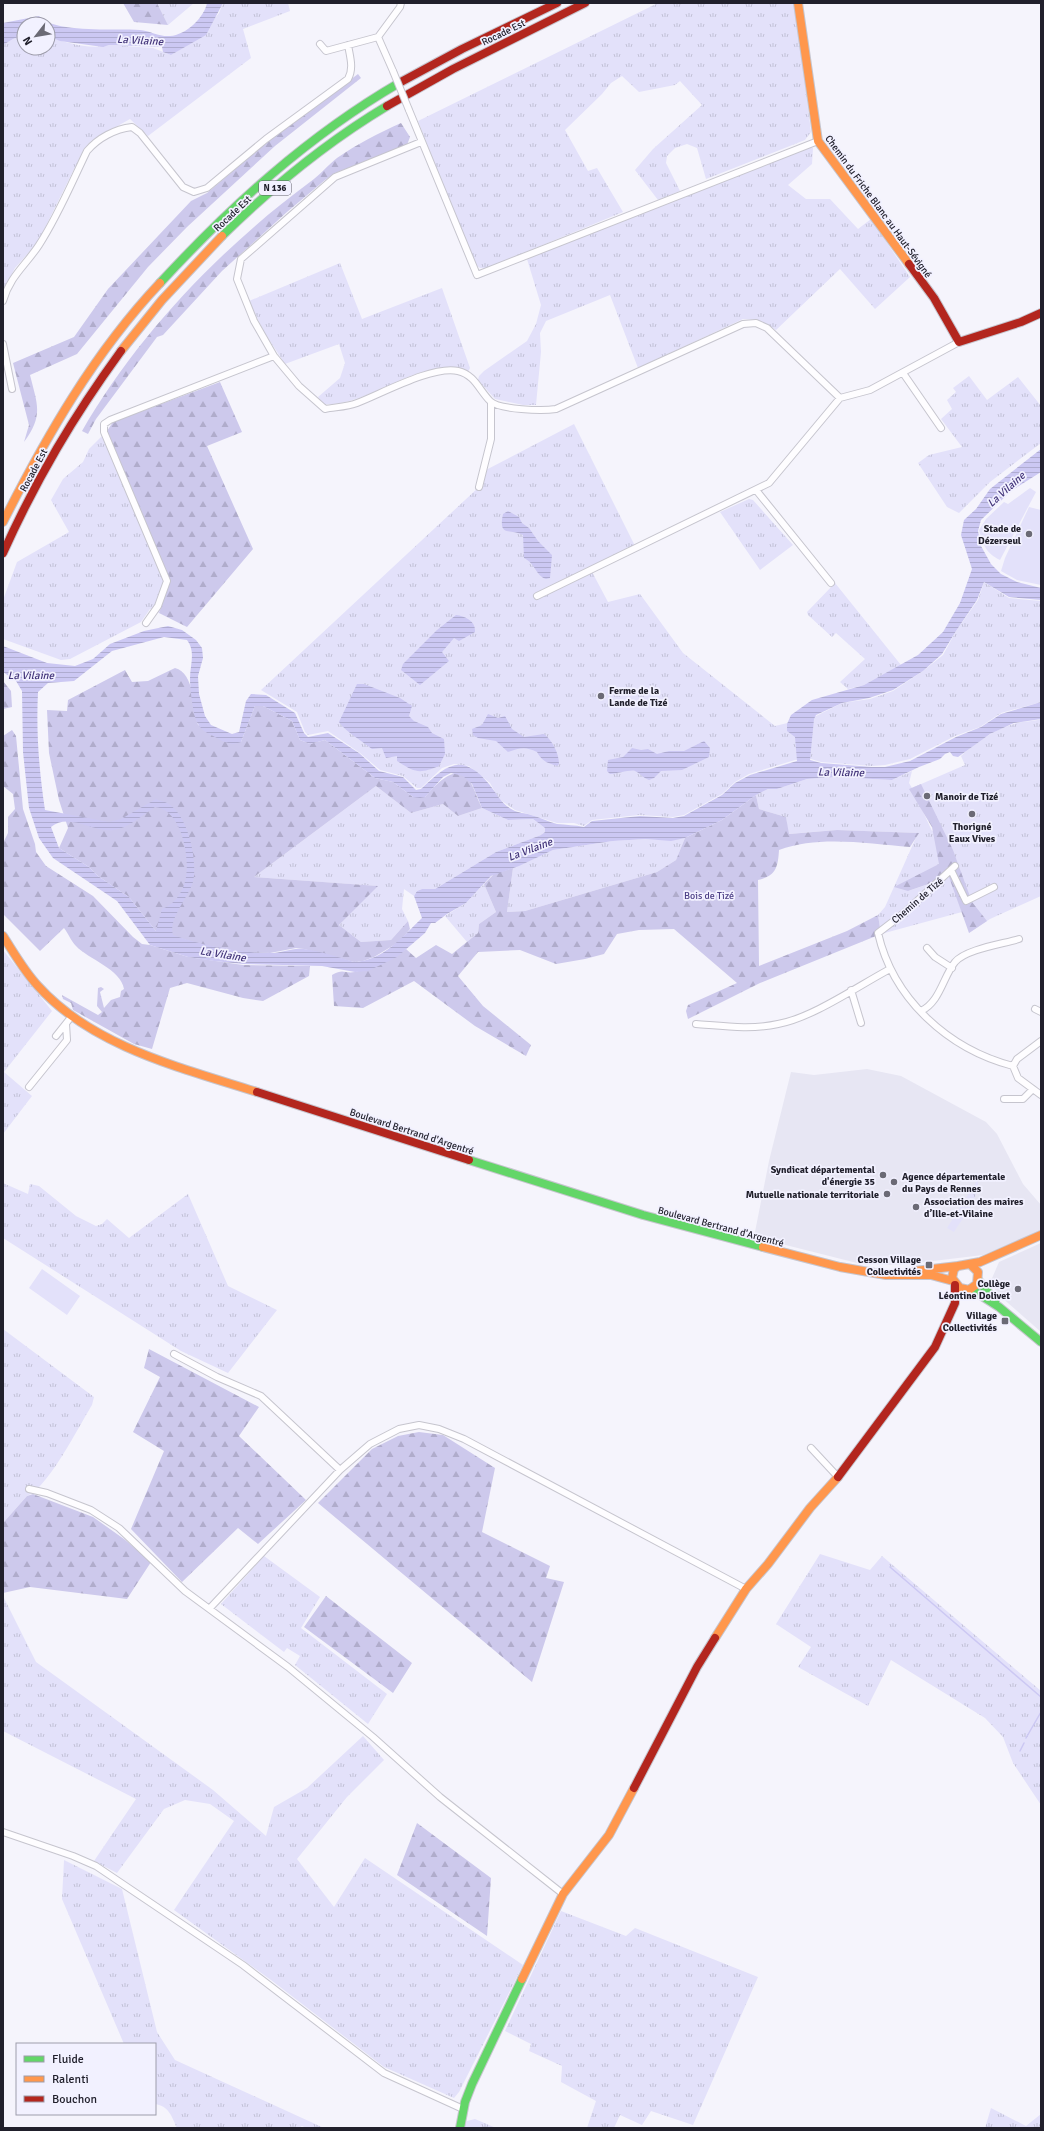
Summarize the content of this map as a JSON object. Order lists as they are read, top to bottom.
{
  "streets": {
    "main road": [
      "Rocade Est",
      "N 136",
      "Chemin du Friche Blanc au Haut-Sévigné",
      "Boulevard Bertrand d'Argentré"
    ],
    "street": ["Chemin de Tizé"]
  },
  "water": ["La Vilaine"],
  "parks": ["Bois de Tizé"],
  "places": {
    "other": [
      "Stade de Dézerseul",
      "Ferme de la Lande de Tizé",
      "Manoir de Tizé",
      "Thorigné Eaux Vives",
      "Syndicat départemental d'énergie 35",
      "Agence départementale du Pays de Rennes",
      "Mutuelle nationale territoriale",
      "Association des maires d’Ille-et-Vilaine",
      "Collège Léontine Dolivet"
    ],
    "transit": ["Cesson Village Collectivités", "Village Collectivités"]
  },
  "legend": ["Fluide", "Ralenti", "Bouchon"],
  "north": "bottom left"
}
